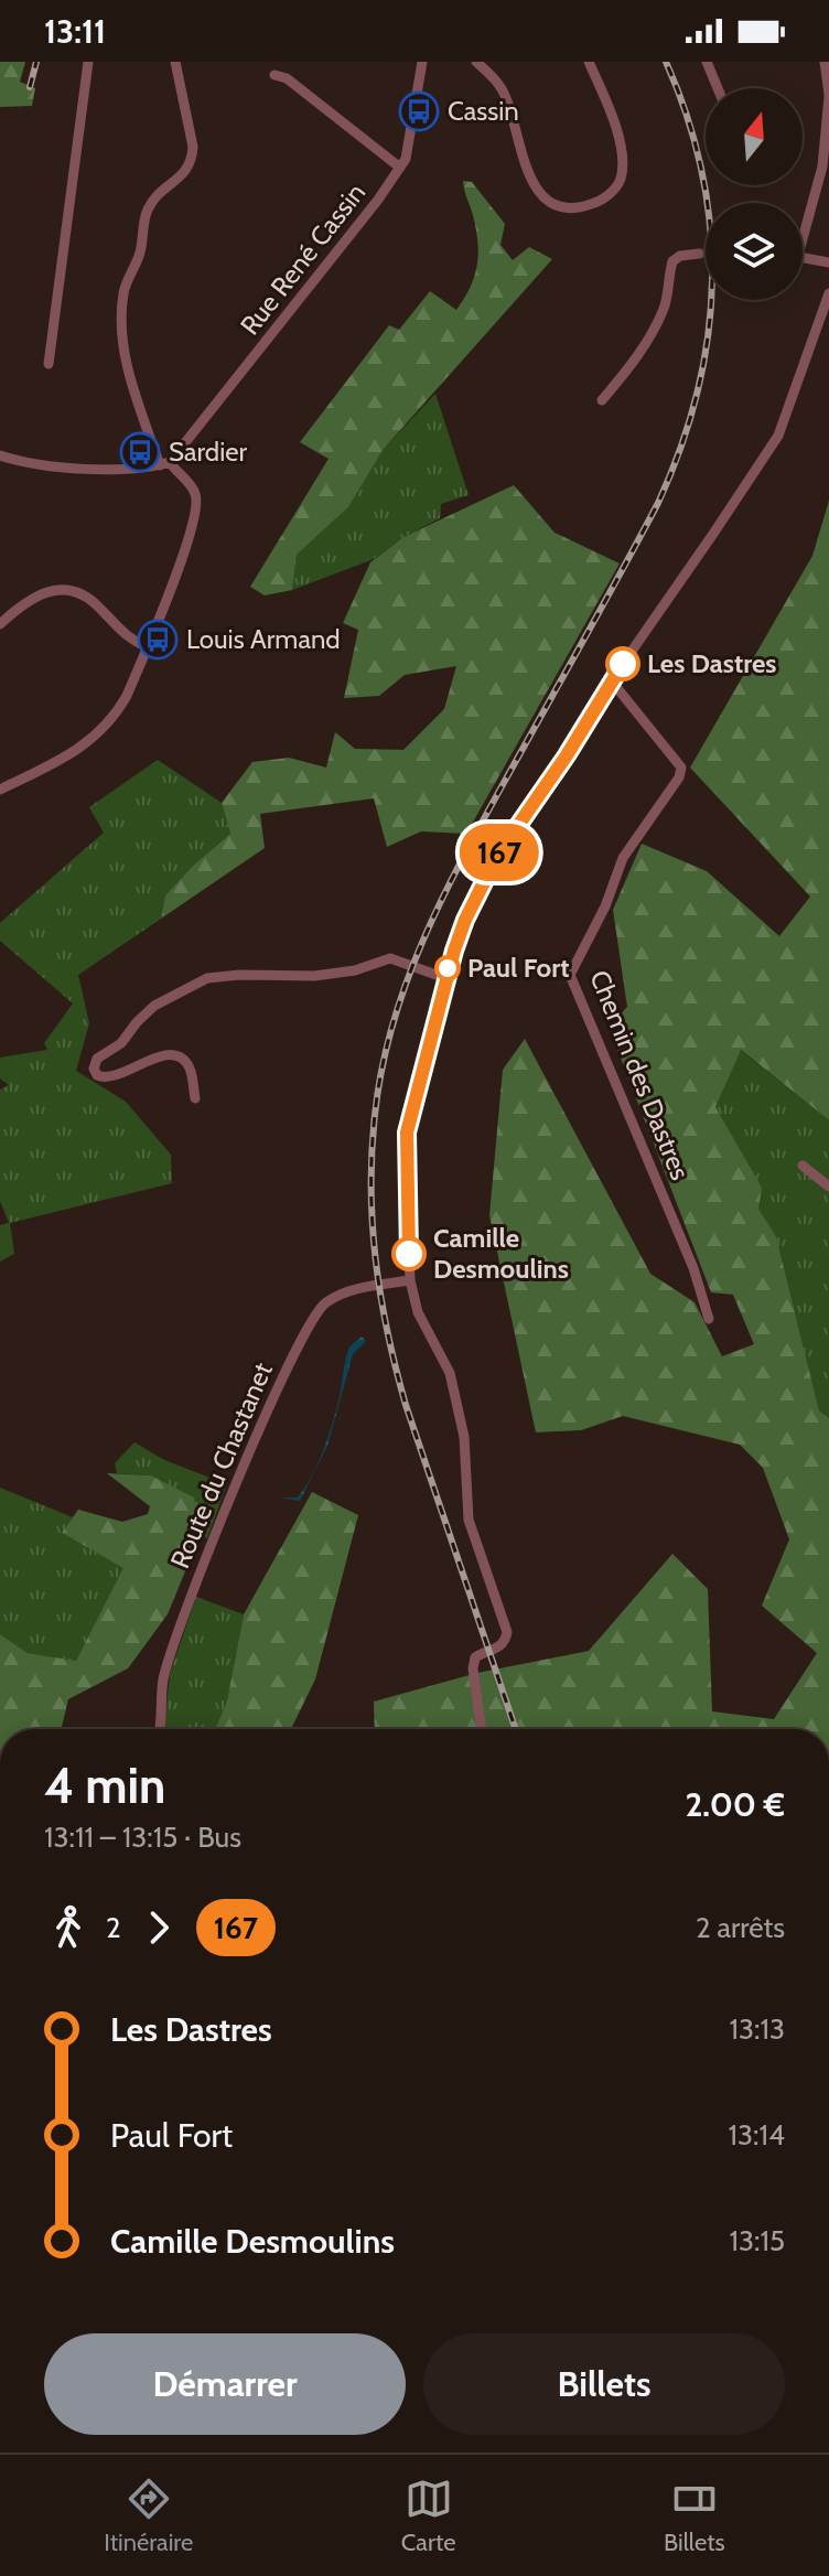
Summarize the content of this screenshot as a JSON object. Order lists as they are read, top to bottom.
{
  "streets": {
    "street": ["Rue René Cassin", "Chemin des Dastres", "Route du Chastanet"]
  },
  "places": {
    "bus stop": ["Cassin", "Sardier", "Louis Armand"],
    "other": ["Les Dastres", "Paul Fort", "Camille Desmoulins"]
  },
  "lines": ["bus line 167"],
  "north": "top",
  "page": {
    "status": "13:11",
    "on_map": "167",
    "heading": ["4 min", "13:11 – 13:15 · Bus", "2.00 €"],
    "legs": ["2", "167", "2 arrêts"],
    "list": [
      {
        "name": "Les Dastres",
        "value": "13:13"
      },
      {
        "name": "Paul Fort",
        "value": "13:14"
      },
      {
        "name": "Camille Desmoulins",
        "value": "13:15"
      }
    ],
    "buttons": ["Démarrer", "Billets"],
    "tabs": ["Itinéraire", "Carte", "Billets"]
  }
}
